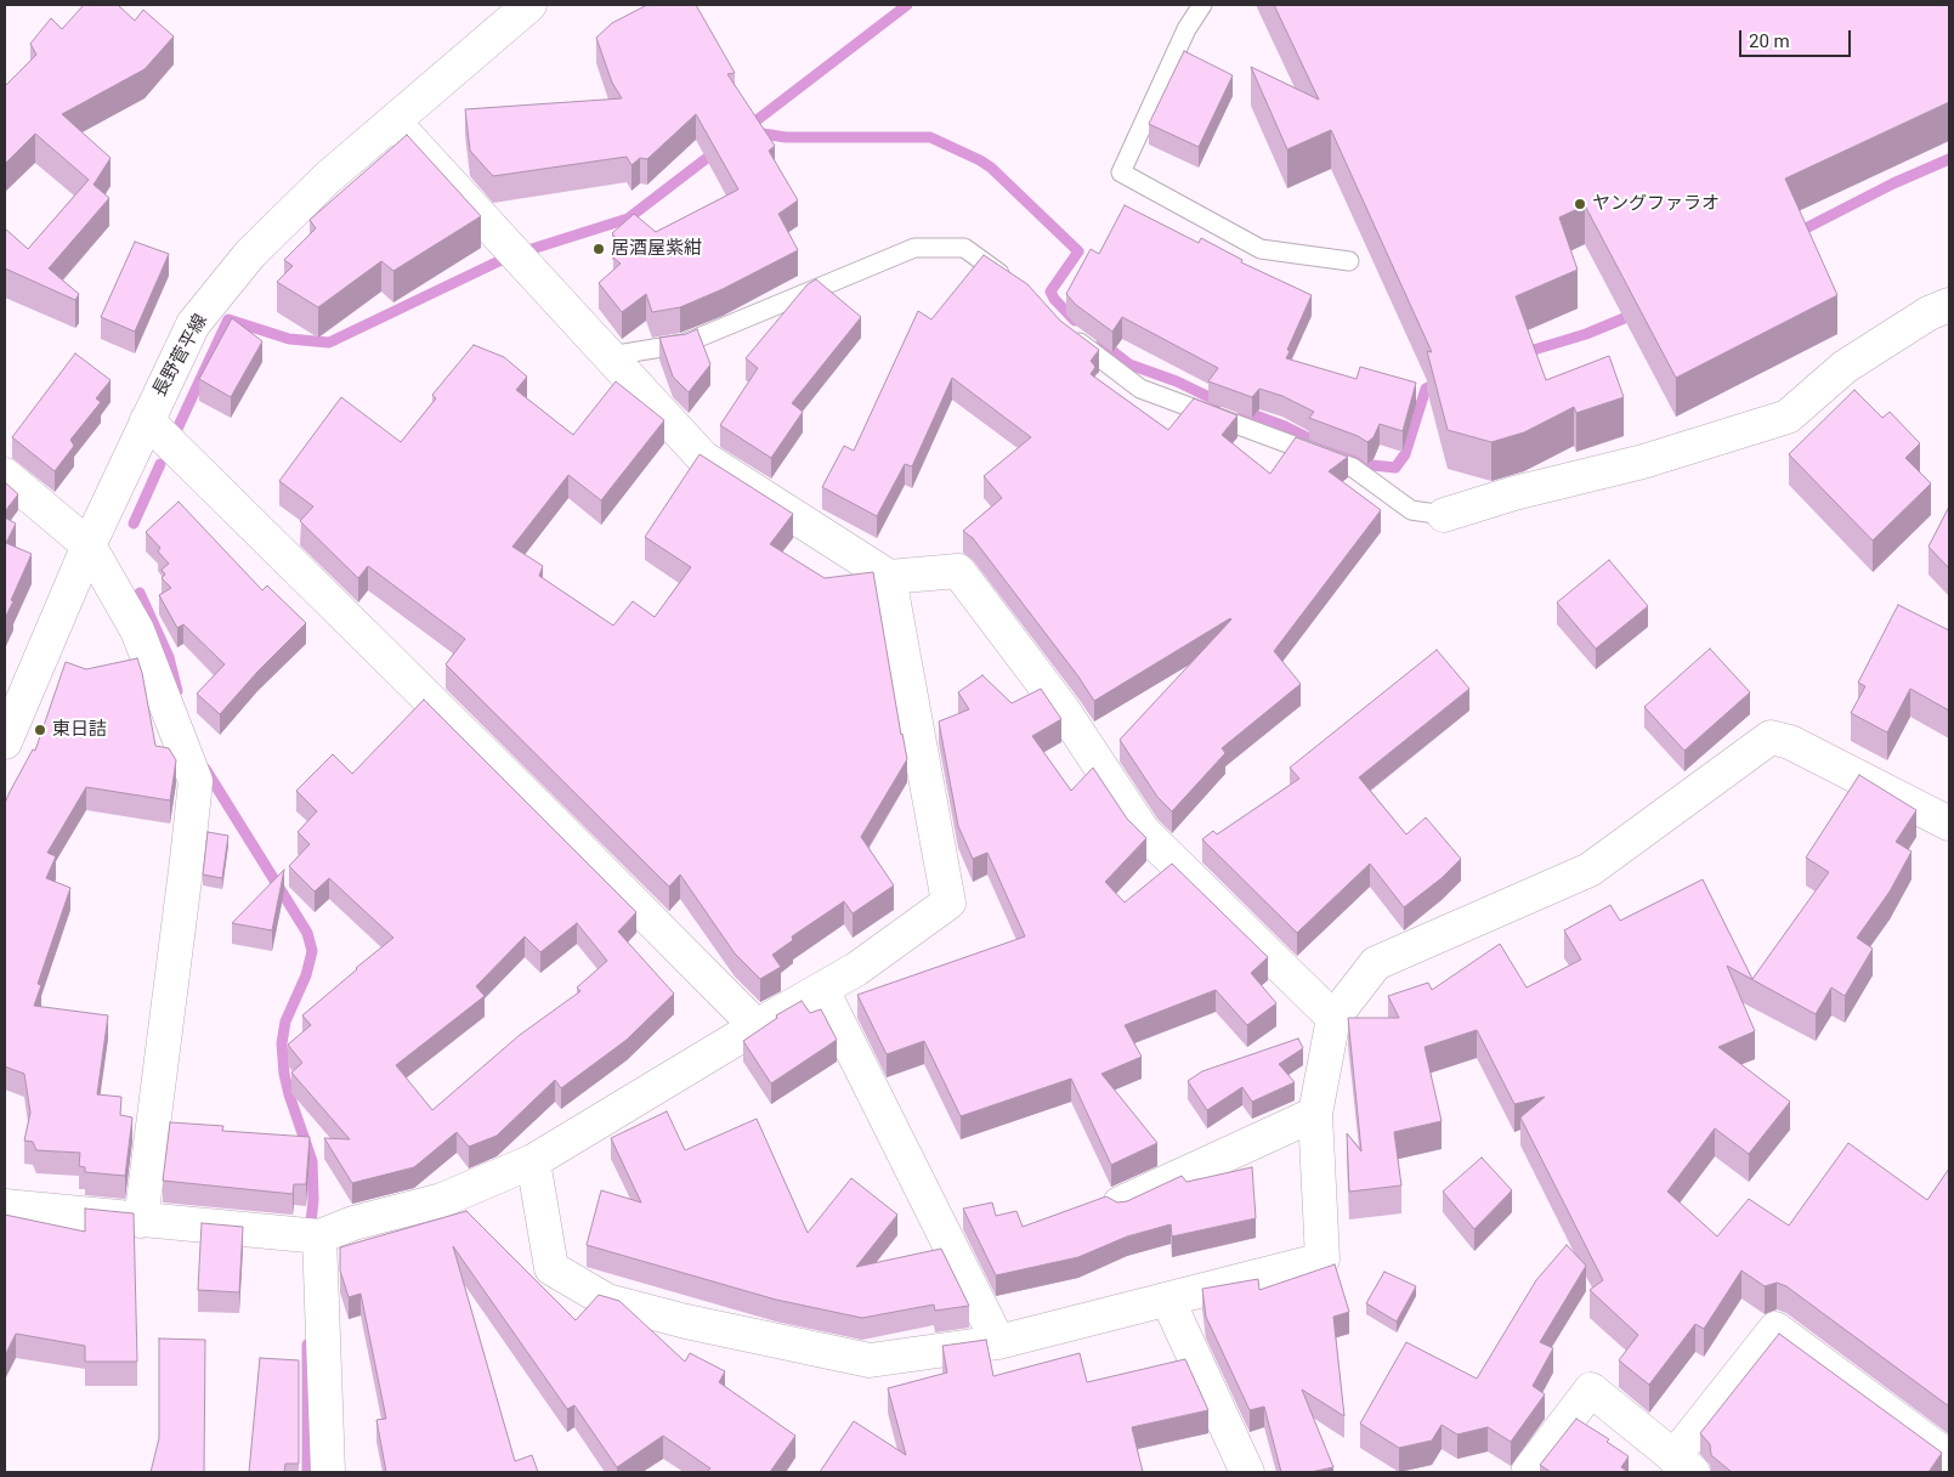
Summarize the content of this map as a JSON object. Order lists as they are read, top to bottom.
{
  "streets": {
    "street": ["長野菅平線"]
  },
  "places": ["ヤングファラオ", "居酒屋紫紺", "東日詰"],
  "scale_bar": "20 m"
}
